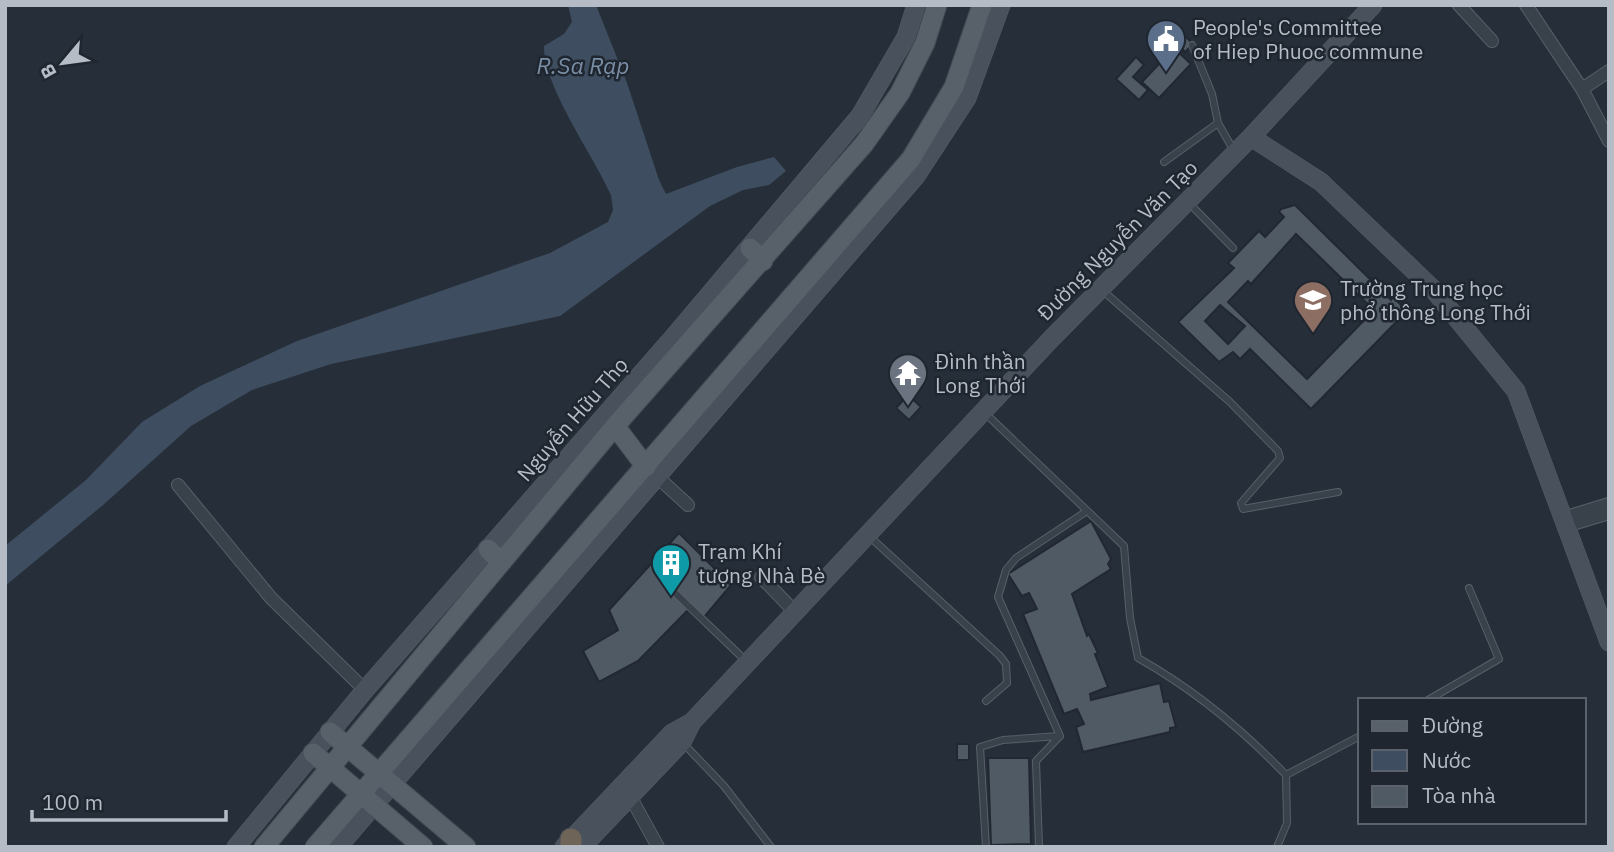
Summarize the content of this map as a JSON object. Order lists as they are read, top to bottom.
{
  "streets": {
    "main road": ["Đường Nguyễn Văn Tạo", "Nguyễn Hữu Thọ"]
  },
  "water": ["R.Sa Rạp"],
  "places": {
    "public building": ["People's Committee of Hiep Phuoc commune"],
    "school or university": ["Trường Trung học phổ thông Long Thới"],
    "temple": ["Đình thần Long Thới"],
    "building": ["Trạm Khí tượng Nhà Bè"]
  },
  "legend": ["Đường", "Nước", "Tòa nhà"],
  "scale_bar": "100 m",
  "north": "bottom left"
}
